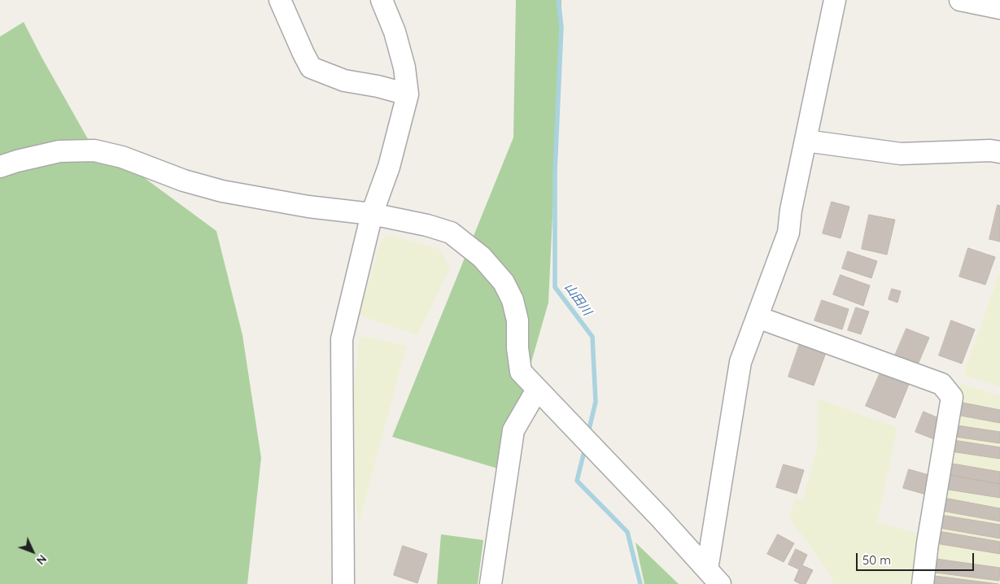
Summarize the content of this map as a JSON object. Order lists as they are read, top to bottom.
{
  "water": ["山田川"],
  "scale_bar": "50 m",
  "north": "bottom right"
}
